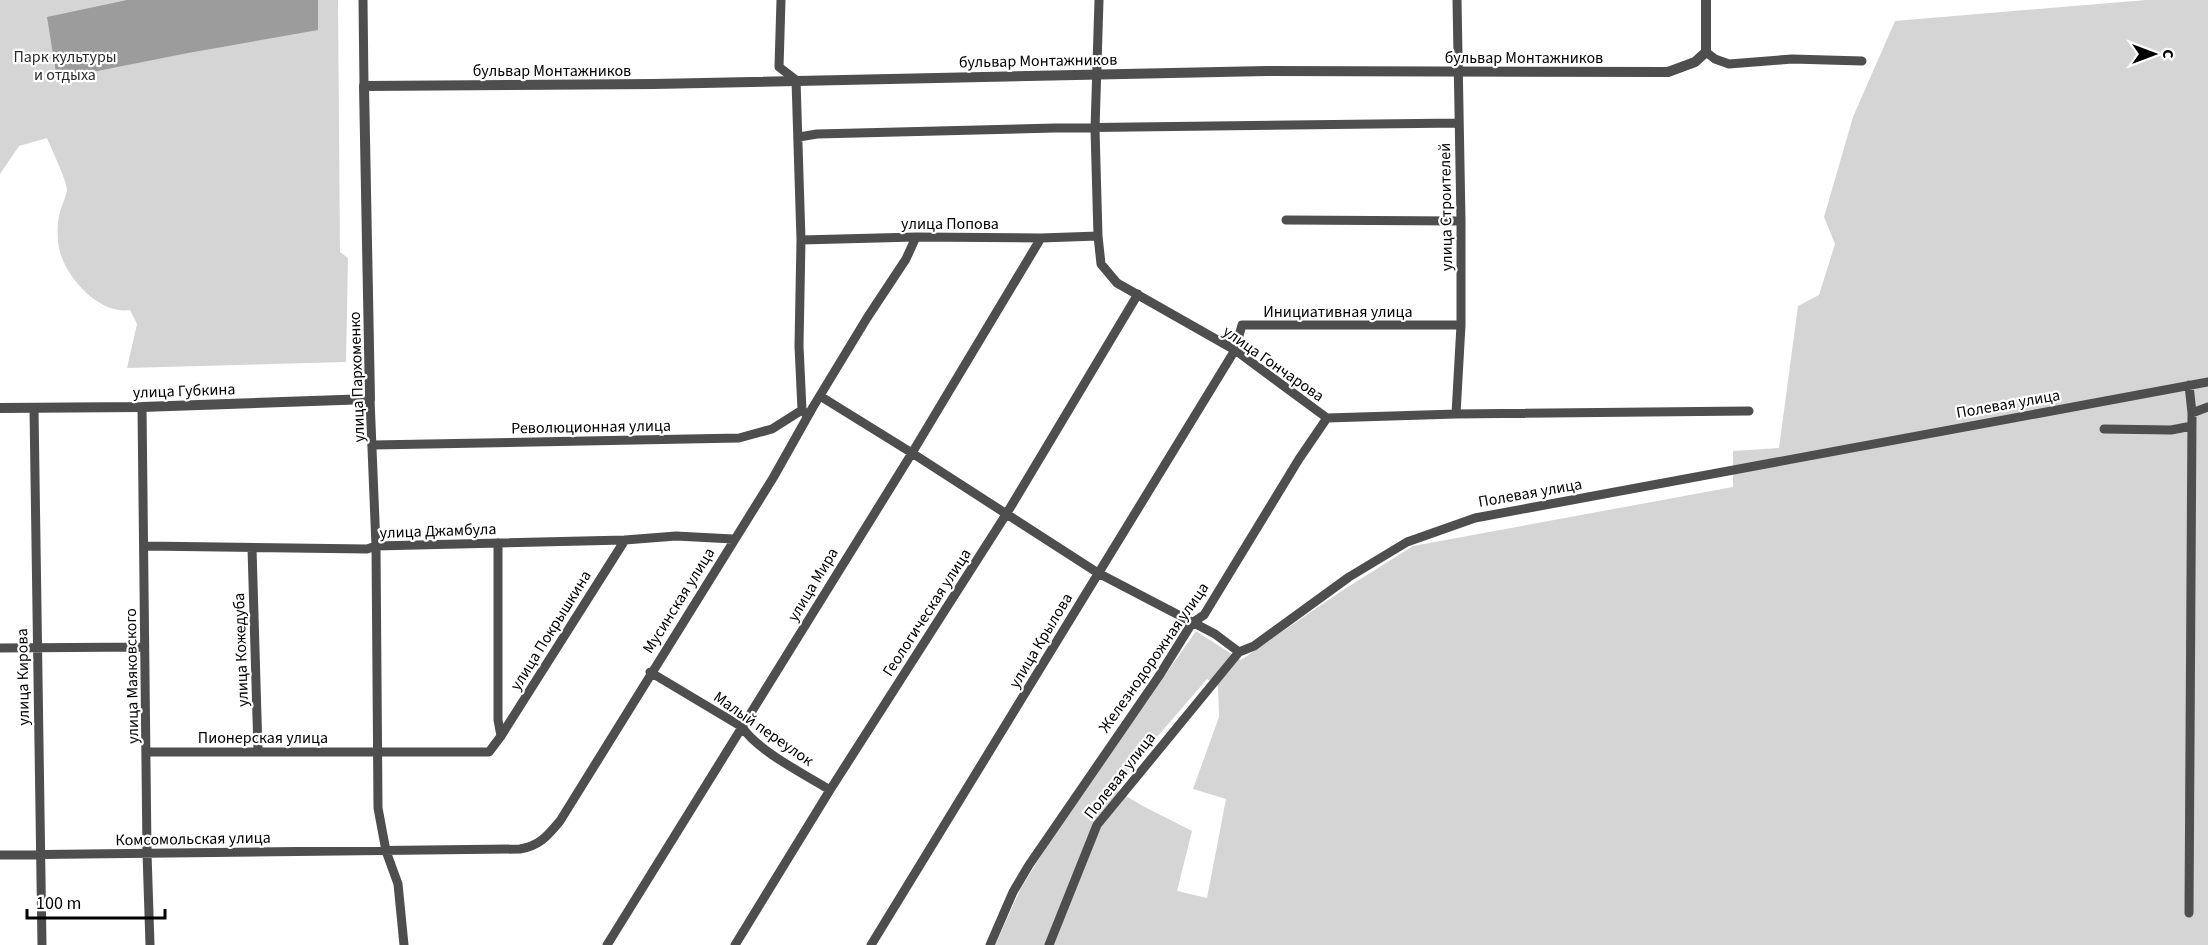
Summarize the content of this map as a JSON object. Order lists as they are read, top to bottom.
{
  "streets": {
    "street": [
      "бульвар Монтажников",
      "улица Строителей",
      "улица Попова",
      "Инициативная улица",
      "улица Гончарова",
      "улица Пархоменко",
      "улица Губкина",
      "Полевая улица",
      "Революционная улица",
      "улица Джамбула",
      "улица Мира",
      "Мусинская улица",
      "Геологическая улица",
      "улица Покрышкина",
      "улица Крылова",
      "улица Кожедуба",
      "Железнодорожная улица",
      "улица Маяковского",
      "улица Кирова",
      "Малый переулок",
      "Пионерская улица",
      "Комсомольская улица"
    ]
  },
  "crossings": [
    ["бульвар Монтажников", "улица Строителей"],
    ["бульвар Монтажников", "улица Гончарова"],
    ["бульвар Монтажников", "улица Пархоменко"],
    ["улица Строителей", "Инициативная улица"],
    ["улица Строителей", "улица Гончарова"],
    ["улица Попова", "улица Гончарова"],
    ["улица Попова", "улица Мира"],
    ["улица Попова", "Мусинская улица"],
    ["Инициативная улица", "улица Гончарова"],
    ["Инициативная улица", "улица Крылова"],
    ["улица Гончарова", "Геологическая улица"],
    ["улица Гончарова", "улица Крылова"],
    ["улица Гончарова", "Железнодорожная улица"],
    ["улица Пархоменко", "улица Губкина"],
    ["улица Пархоменко", "Революционная улица"],
    ["улица Пархоменко", "улица Джамбула"],
    ["улица Пархоменко", "Мусинская улица"],
    ["улица Пархоменко", "улица Покрышкина"],
    ["улица Пархоменко", "Пионерская улица"],
    ["улица Пархоменко", "Комсомольская улица"],
    ["улица Губкина", "улица Маяковского"],
    ["улица Губкина", "улица Кирова"],
    ["Революционная улица", "Мусинская улица"],
    ["улица Джамбула", "Мусинская улица"],
    ["улица Джамбула", "улица Покрышкина"],
    ["улица Джамбула", "улица Кожедуба"],
    ["улица Джамбула", "улица Маяковского"],
    ["улица Мира", "Малый переулок"],
    ["Мусинская улица", "Малый переулок"],
    ["Мусинская улица", "Комсомольская улица"],
    ["Геологическая улица", "Малый переулок"],
    ["улица Покрышкина", "Пионерская улица"],
    ["улица Кожедуба", "Пионерская улица"],
    ["улица Маяковского", "Пионерская улица"],
    ["улица Маяковского", "Комсомольская улица"],
    ["улица Кирова", "Комсомольская улица"]
  ],
  "parks": ["Парк культуры и отдыха"],
  "scale_bar": "100 m",
  "north": "right"
}
